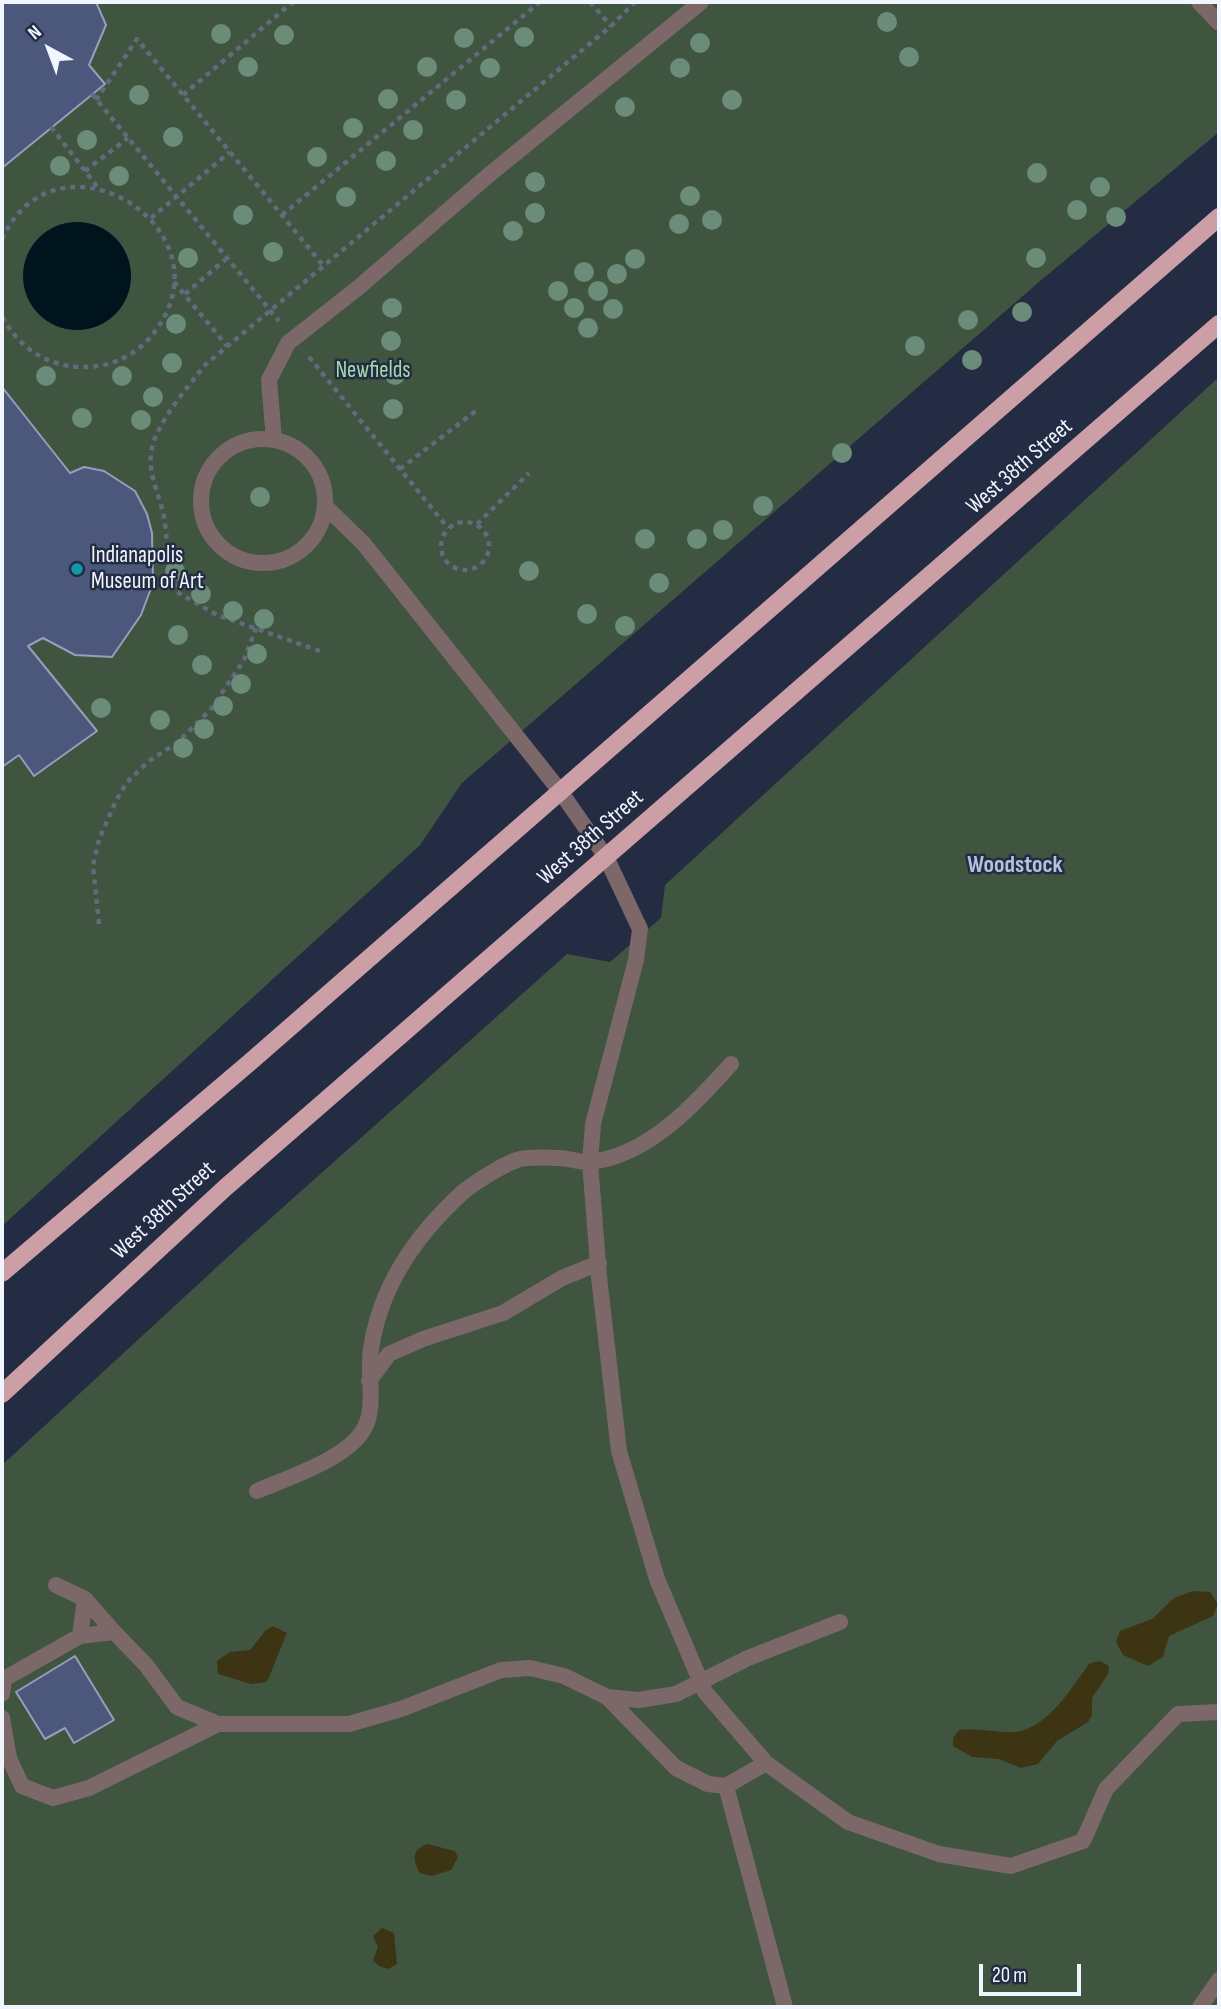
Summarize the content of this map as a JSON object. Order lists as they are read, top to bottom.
{
  "streets": {
    "main road": ["West 38th Street"]
  },
  "districts": ["Woodstock"],
  "parks": ["Newfields"],
  "places": ["Indianapolis Museum of Art"],
  "scale_bar": "20 m",
  "north": "top left"
}
